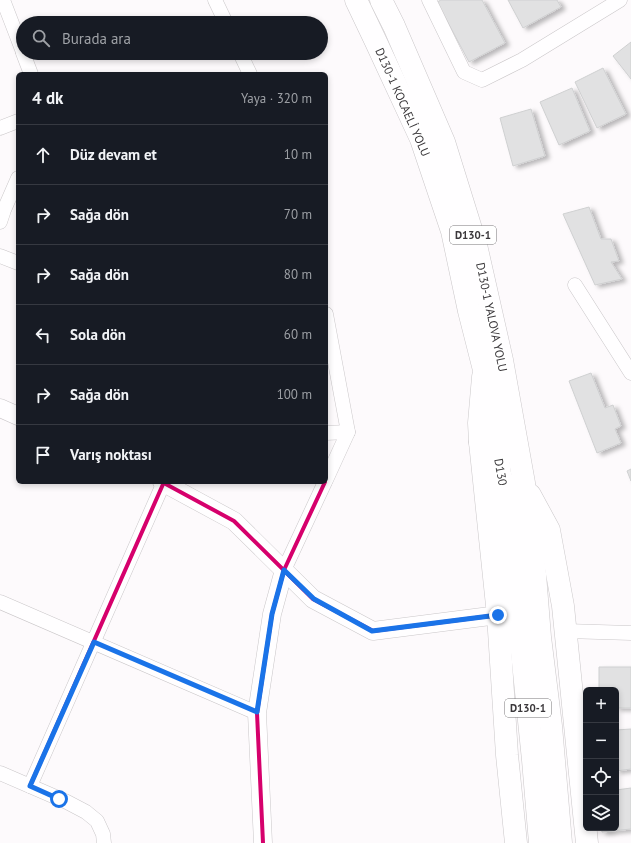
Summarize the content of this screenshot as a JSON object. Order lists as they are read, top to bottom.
{
  "streets": {
    "main road": [
      "D130-1 KOCAELİ YOLU",
      "D130-1",
      "D130-1 YALOVA YOLU",
      "D130"
    ]
  },
  "crossings": [
    ["D130-1 KOCAELİ YOLU", "D130"],
    ["D130-1", "D130-1 YALOVA YOLU"],
    ["D130-1", "D130"]
  ],
  "page": {
    "search": "Burada ara",
    "heading": ["4 dk", "Yaya · 320 m"],
    "list": [
      ["Düz devam et", "10 m"],
      ["Sağa dön", "70 m"],
      ["Sağa dön", "80 m"],
      ["Sola dön", "60 m"],
      ["Sağa dön", "100 m"],
      "Varış noktası"
    ],
    "map_buttons": ["+", "−"]
  }
}
